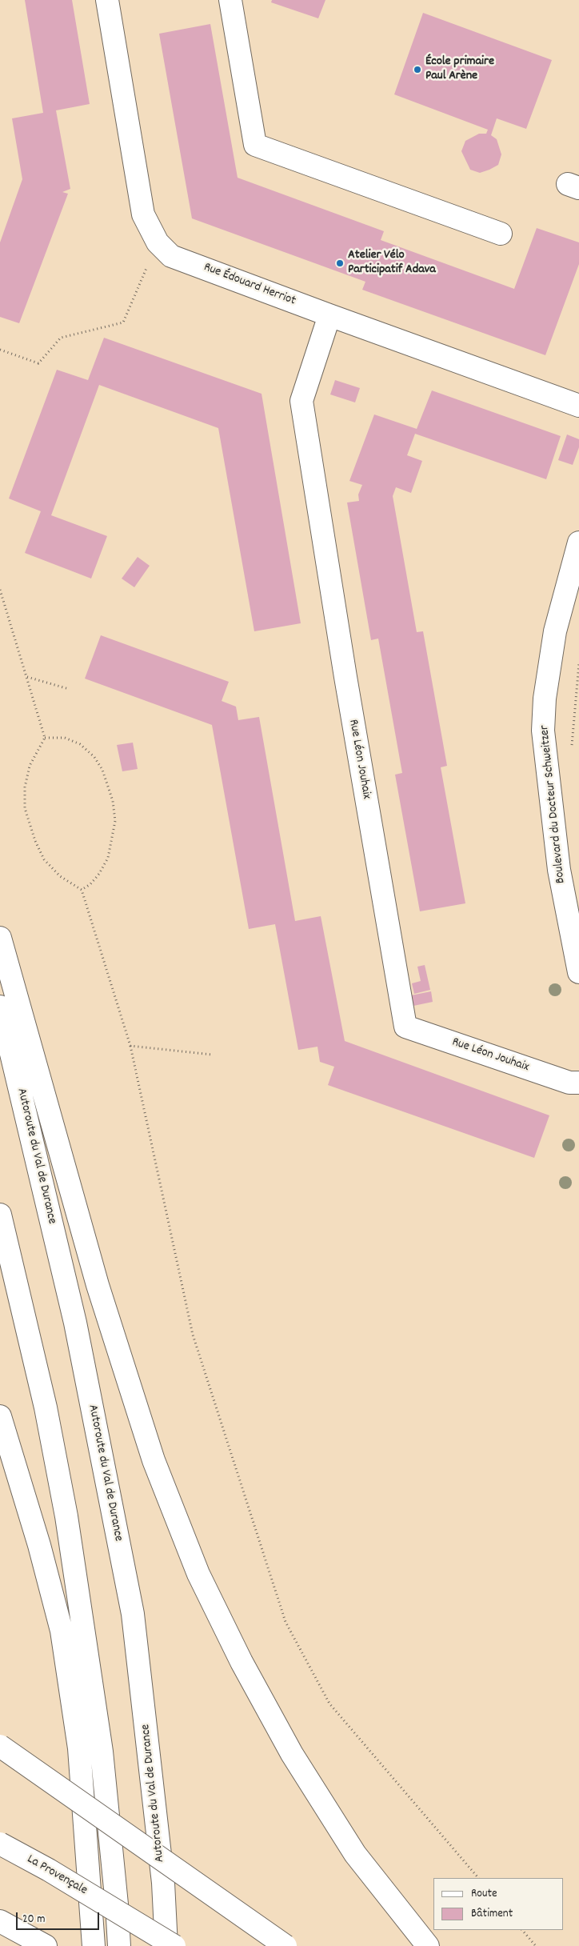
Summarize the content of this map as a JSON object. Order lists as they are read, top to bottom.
{
  "streets": {
    "main road": [
      "Rue Édouard Herriot",
      "Rue Léon Jouhaix",
      "Boulevard du Docteur Schweitzer",
      "Autoroute du Val de Durance",
      "La Provençale"
    ]
  },
  "crossings": [
    ["Rue Édouard Herriot", "Rue Léon Jouhaix"]
  ],
  "places": ["École primaire Paul Arène", "Atelier Vélo Participatif Adava"],
  "legend": ["Route", "Bâtiment"],
  "scale_bar": "20 m"
}
